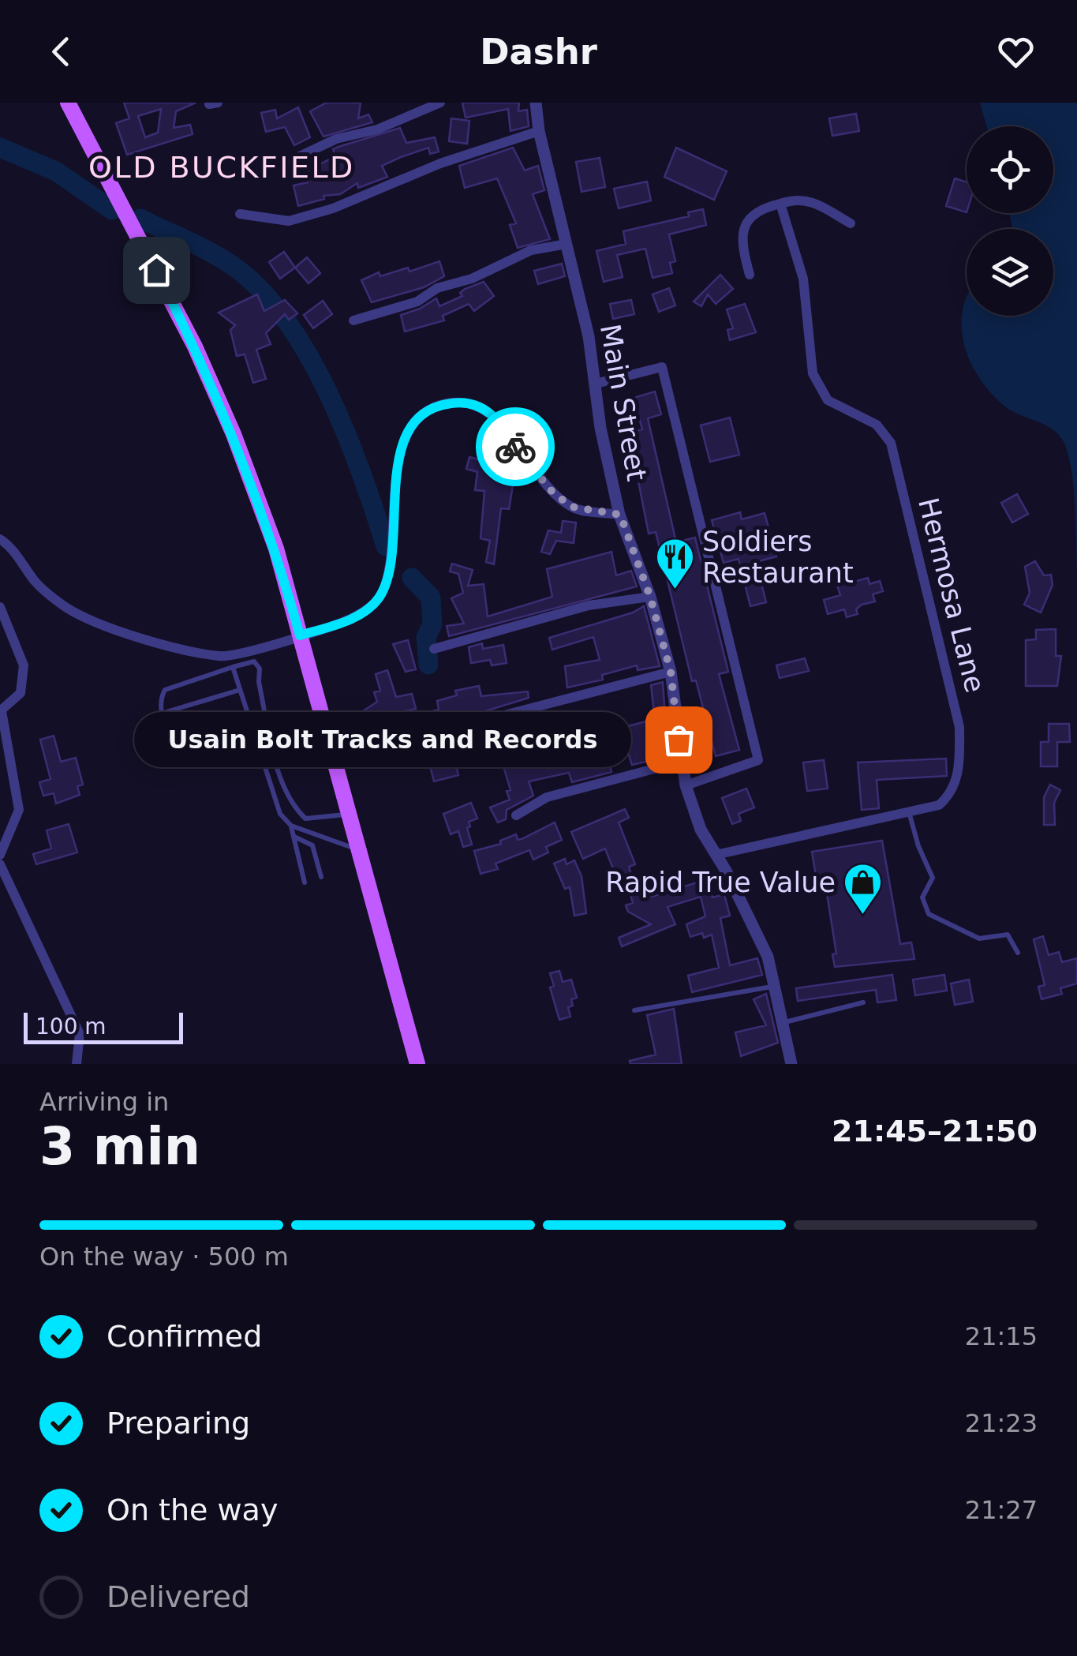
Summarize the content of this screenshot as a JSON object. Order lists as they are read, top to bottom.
{
  "streets": {
    "street": ["Main Street", "Hermosa Lane"]
  },
  "crossings": [
    ["Main Street", "Hermosa Lane"]
  ],
  "districts": ["OLD BUCKFIELD"],
  "places": {
    "restaurant": ["Soldiers Restaurant"],
    "other": ["Usain Bolt Tracks and Records"],
    "shop": ["Rapid True Value"]
  },
  "scale_bar": "100 m",
  "page": {
    "header": "Dashr",
    "bubble": "Usain Bolt Tracks and Records",
    "scale": "100 m",
    "heading": ["3 min", "Arriving in", "21:45–21:50"],
    "bar": "On the way · 500 m",
    "list": [
      ["Confirmed", "21:15"],
      ["Preparing", "21:23"],
      ["On the way", "21:27"],
      "Delivered"
    ]
  }
}
